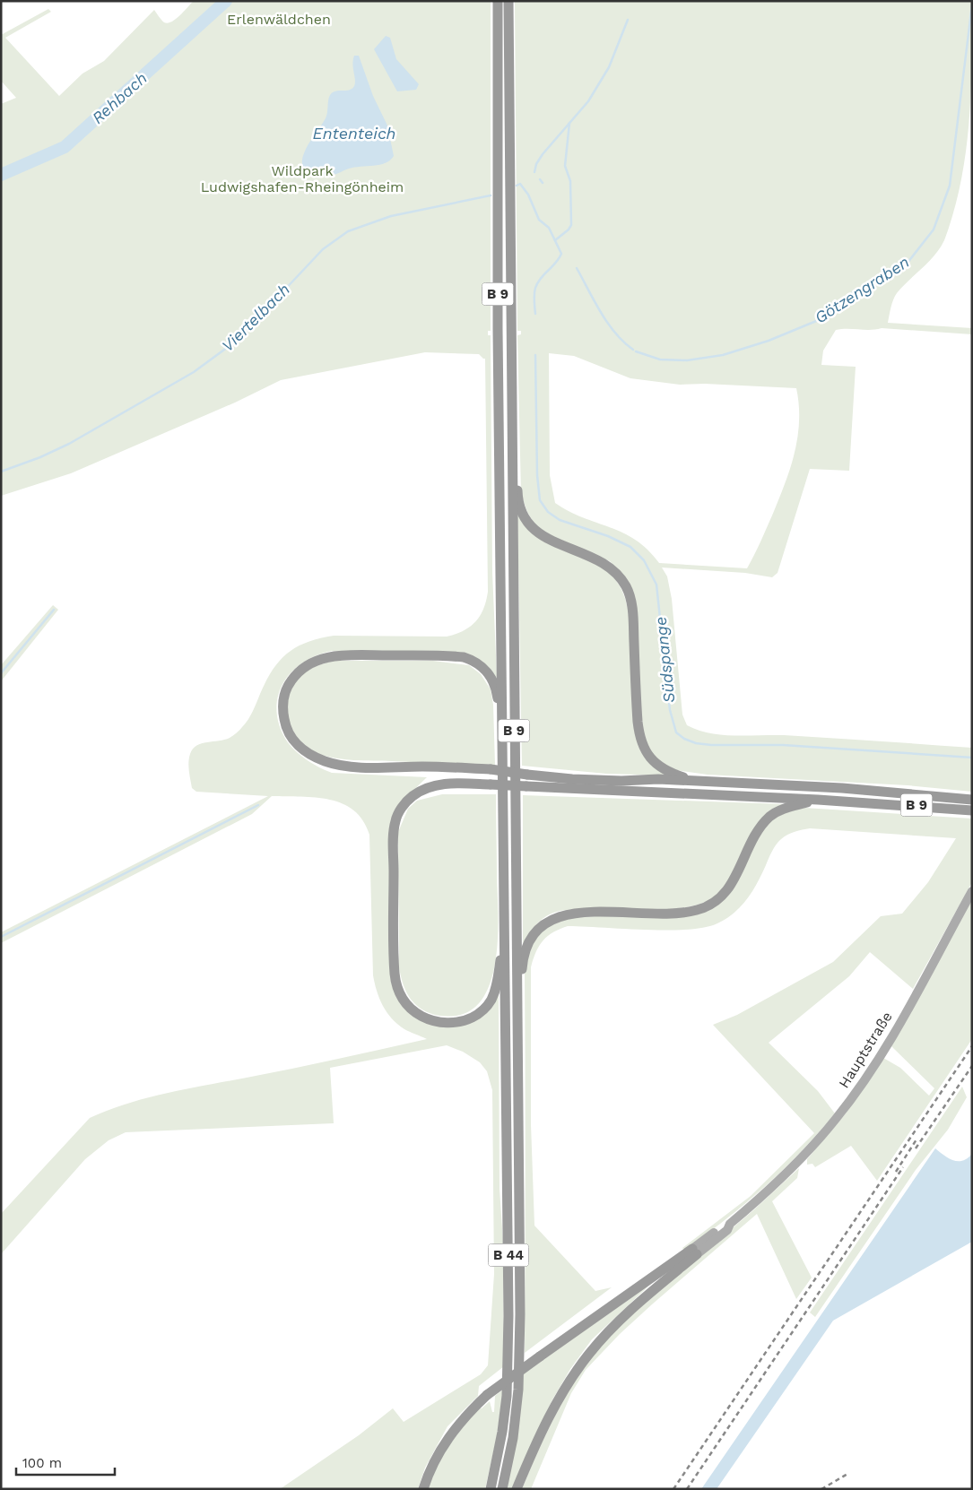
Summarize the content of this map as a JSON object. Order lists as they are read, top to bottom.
{
  "streets": {
    "highway": ["B 9", "B 44"],
    "main road": ["Hauptstraße"]
  },
  "crossings": [
    ["B 9", "B 44"]
  ],
  "water": [
    "Rehbach",
    "Ententeich",
    "Götzengraben",
    "Viertelbach",
    "Südspange"
  ],
  "parks": ["Erlenwäldchen", "Wildpark Ludwigshafen-Rheingönheim"],
  "scale_bar": "100 m"
}
